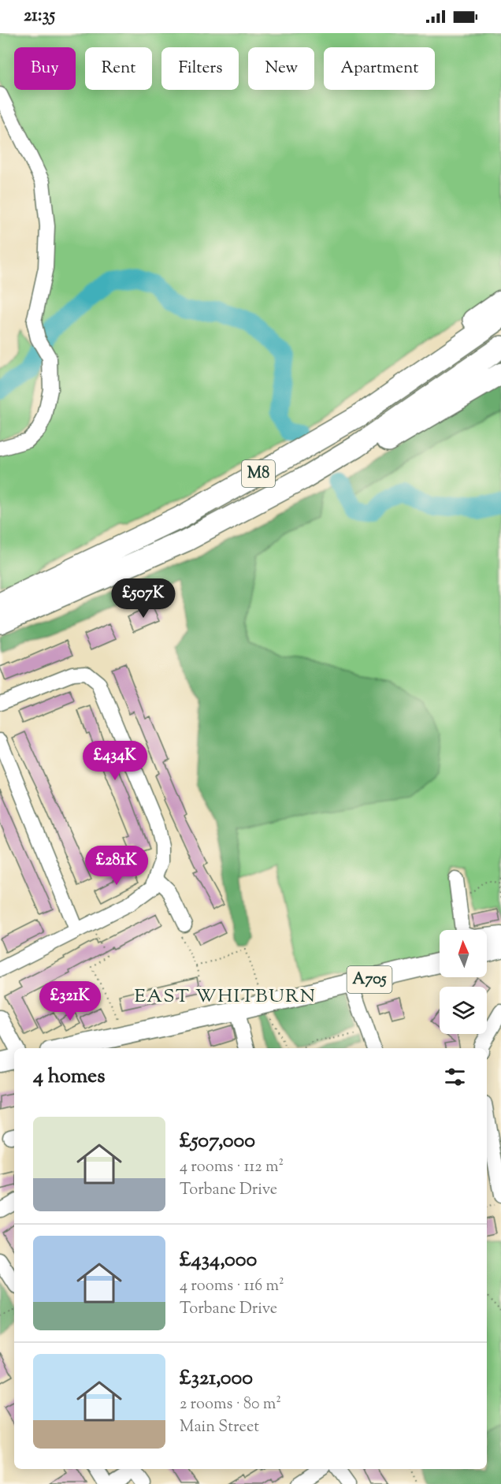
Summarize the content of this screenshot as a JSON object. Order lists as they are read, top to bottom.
{
  "streets": {
    "highway": ["M8"],
    "main road": ["A705"]
  },
  "districts": ["EAST WHITBURN"],
  "north": "top",
  "page": {
    "status": "21:35",
    "chip": [
      "Buy",
      "Rent",
      "Filters",
      "New",
      "Apartment"
    ],
    "price": [
      "£507K",
      "£434K",
      "£281K",
      "£321K"
    ],
    "heading": "4 homes",
    "list": [
      {
        "name": "£507,000",
        "note": "4 rooms · 112 m² · Torbane Drive"
      },
      {
        "name": "£434,000",
        "note": "4 rooms · 116 m² · Torbane Drive"
      },
      {
        "name": "£321,000",
        "note": "2 rooms · 80 m² · Main Street"
      }
    ]
  }
}
